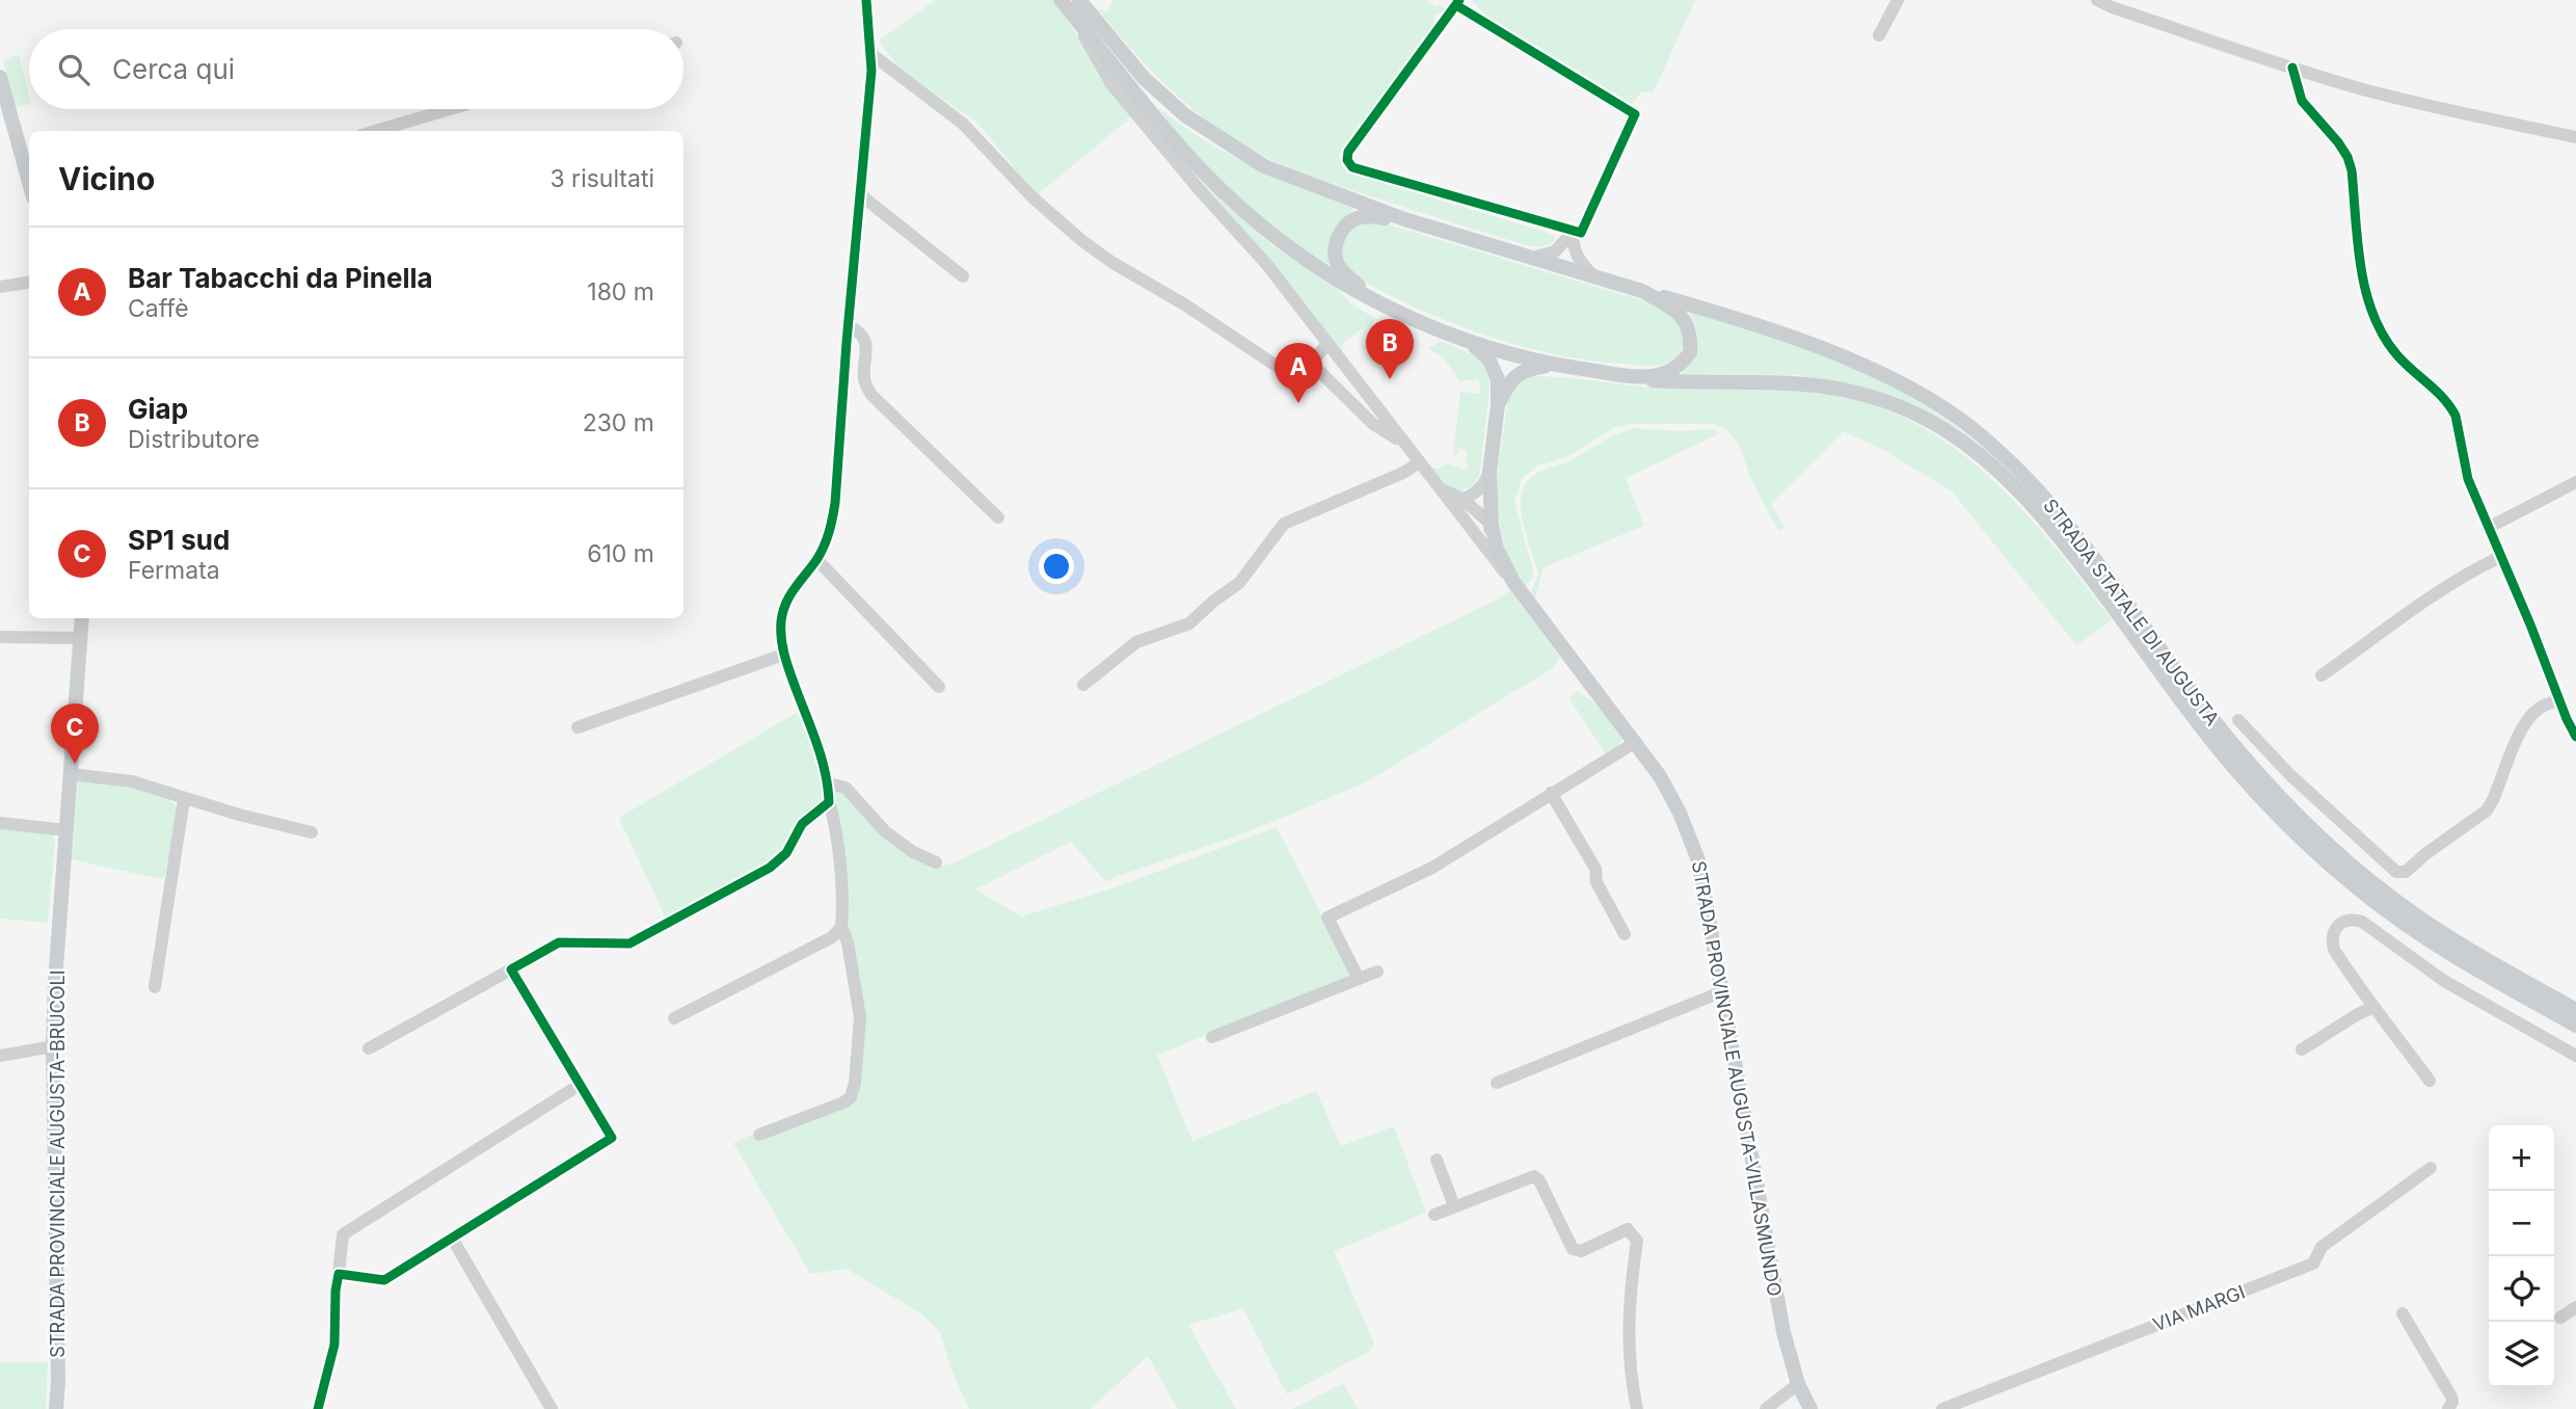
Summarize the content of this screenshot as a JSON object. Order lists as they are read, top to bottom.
{
  "streets": {
    "main road": ["STRADA STATALE DI AUGUSTA", "STRADA PROVINCIALE AUGUSTA-VILLASMUNDO", "STRADA PROVINCIALE AUGUSTA-BRUCOLI"],
    "street": ["VIA MARGI"]
  },
  "page": {
    "search": "Cerca qui",
    "heading": ["Vicino", "3 risultati"],
    "list": [
      {
        "mark": "A",
        "name": "Bar Tabacchi da Pinella",
        "note": "Caffè",
        "value": "180 m"
      },
      {
        "mark": "B",
        "name": "Giap",
        "note": "Distributore",
        "value": "230 m"
      },
      {
        "mark": "C",
        "name": "SP1 sud",
        "note": "Fermata",
        "value": "610 m"
      }
    ],
    "pins": ["B", "A", "C"],
    "map_buttons": ["+", "−"]
  }
}
